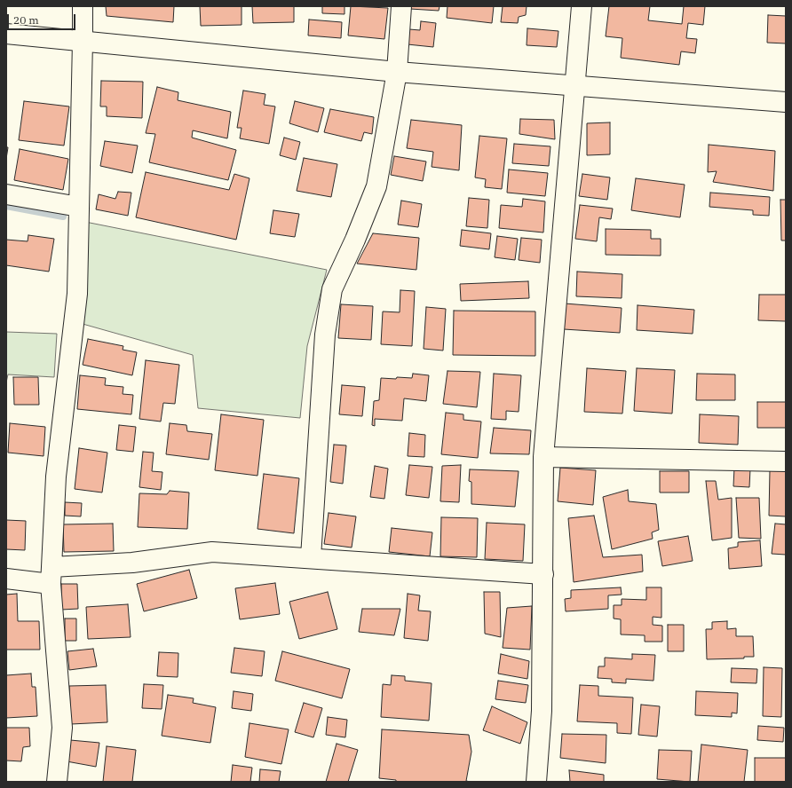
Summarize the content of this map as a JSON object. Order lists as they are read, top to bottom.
{
  "scale_bar": "20 m"
}
